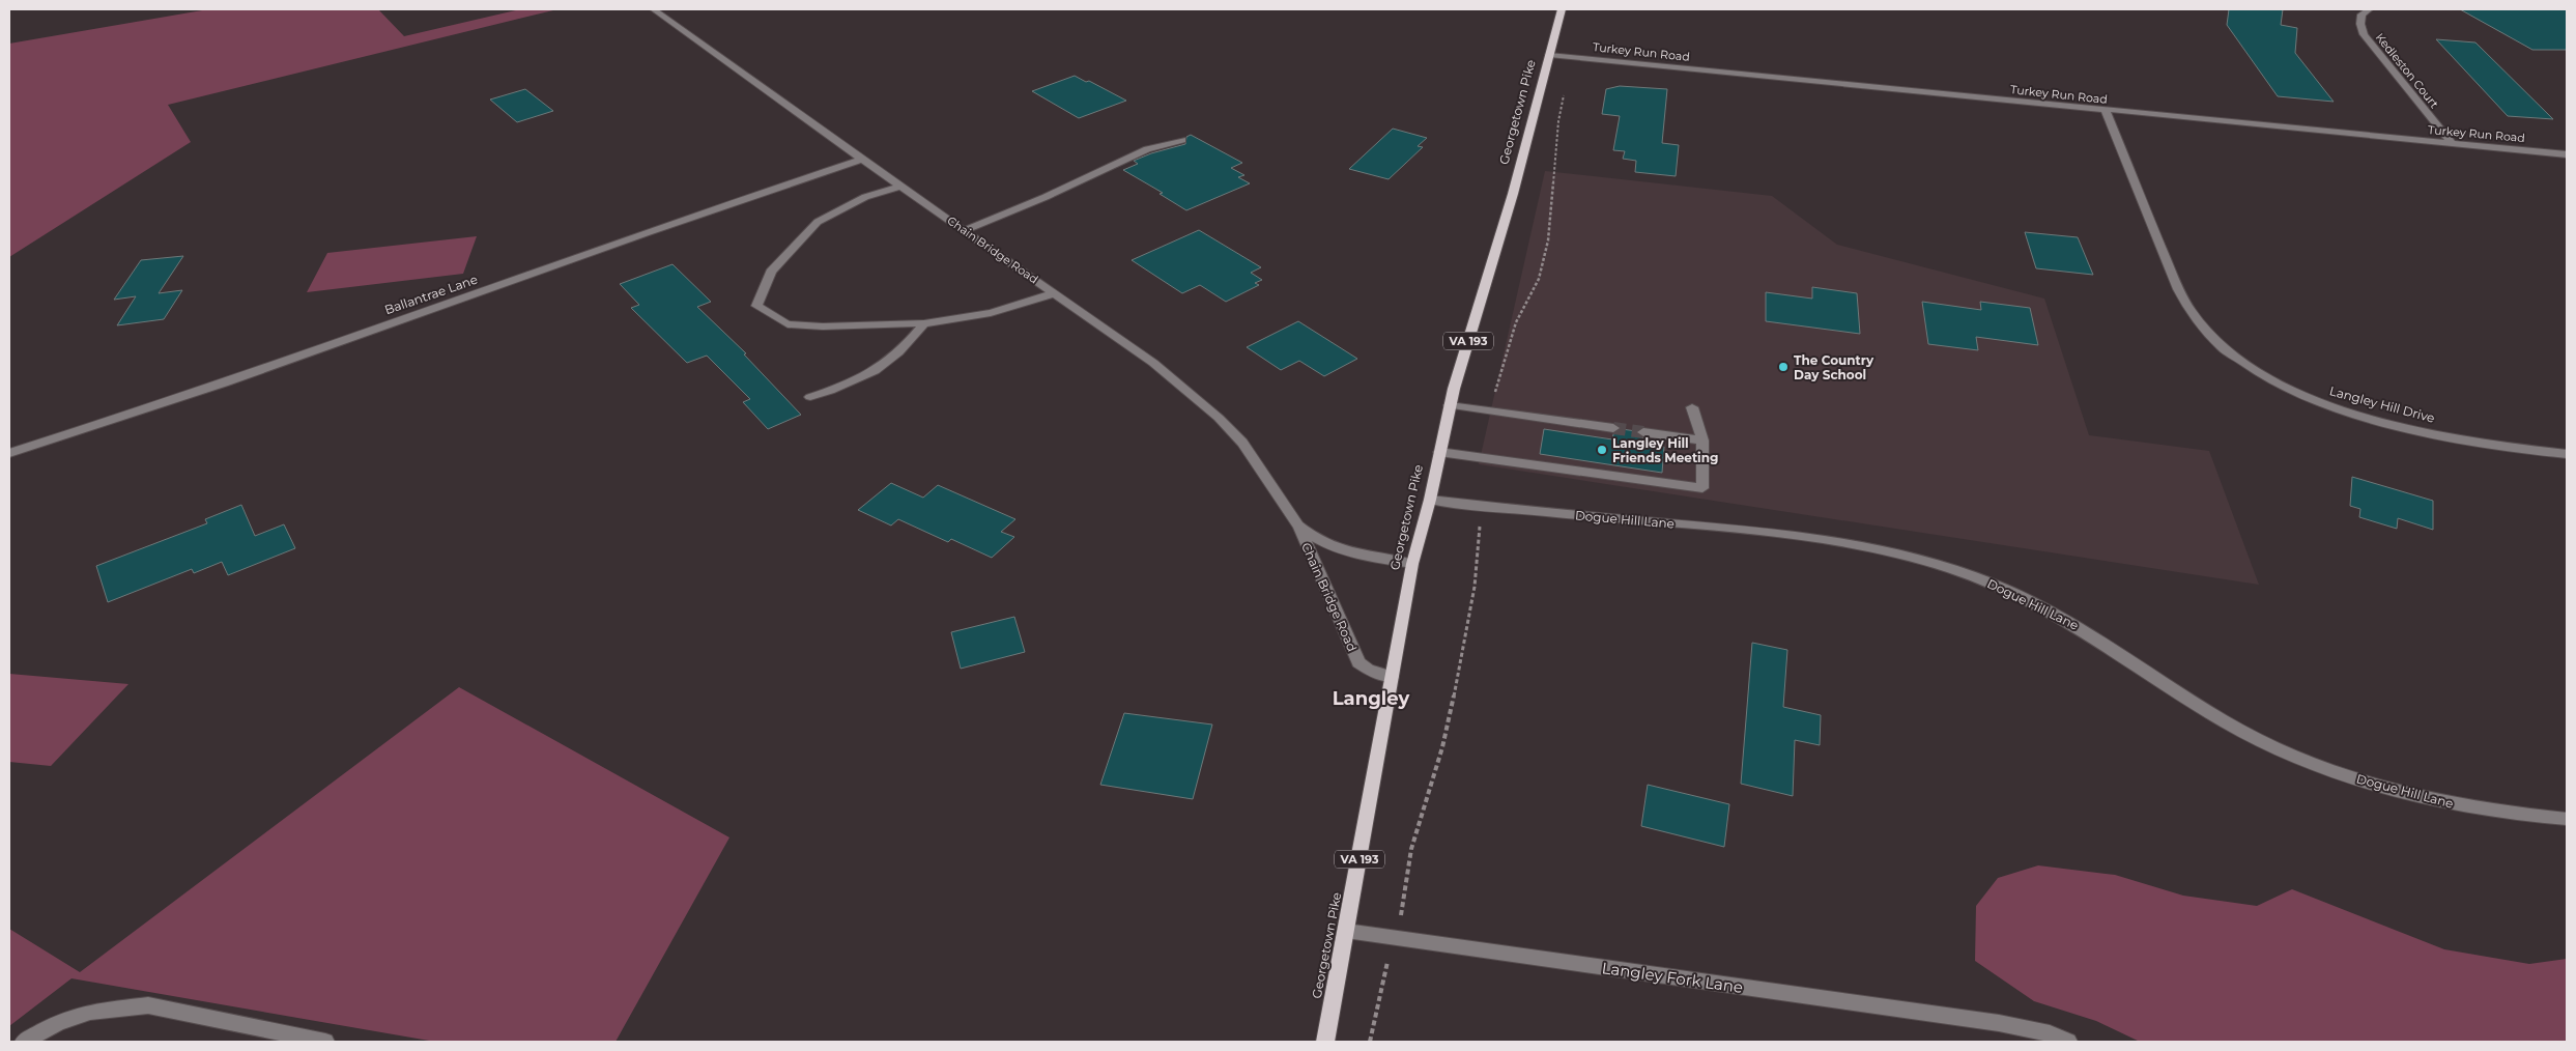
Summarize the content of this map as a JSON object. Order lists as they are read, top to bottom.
{
  "streets": {
    "main road": ["Georgetown Pike", "VA 193"],
    "street": [
      "Turkey Run Road",
      "Kedleston Court",
      "Chain Bridge Road",
      "Ballantrae Lane",
      "Langley Hill Drive",
      "Dogue Hill Lane",
      "Langley Fork Lane"
    ]
  },
  "crossings": [
    ["Turkey Run Road", "Kedleston Court"],
    ["Turkey Run Road", "Georgetown Pike"],
    ["Turkey Run Road", "Langley Hill Drive"],
    ["Georgetown Pike", "Chain Bridge Road"],
    ["Georgetown Pike", "Dogue Hill Lane"],
    ["Georgetown Pike", "Langley Fork Lane"],
    ["Chain Bridge Road", "Ballantrae Lane"]
  ],
  "districts": ["Langley"],
  "places": ["The Country Day School", "Langley Hill Friends Meeting"]
}
